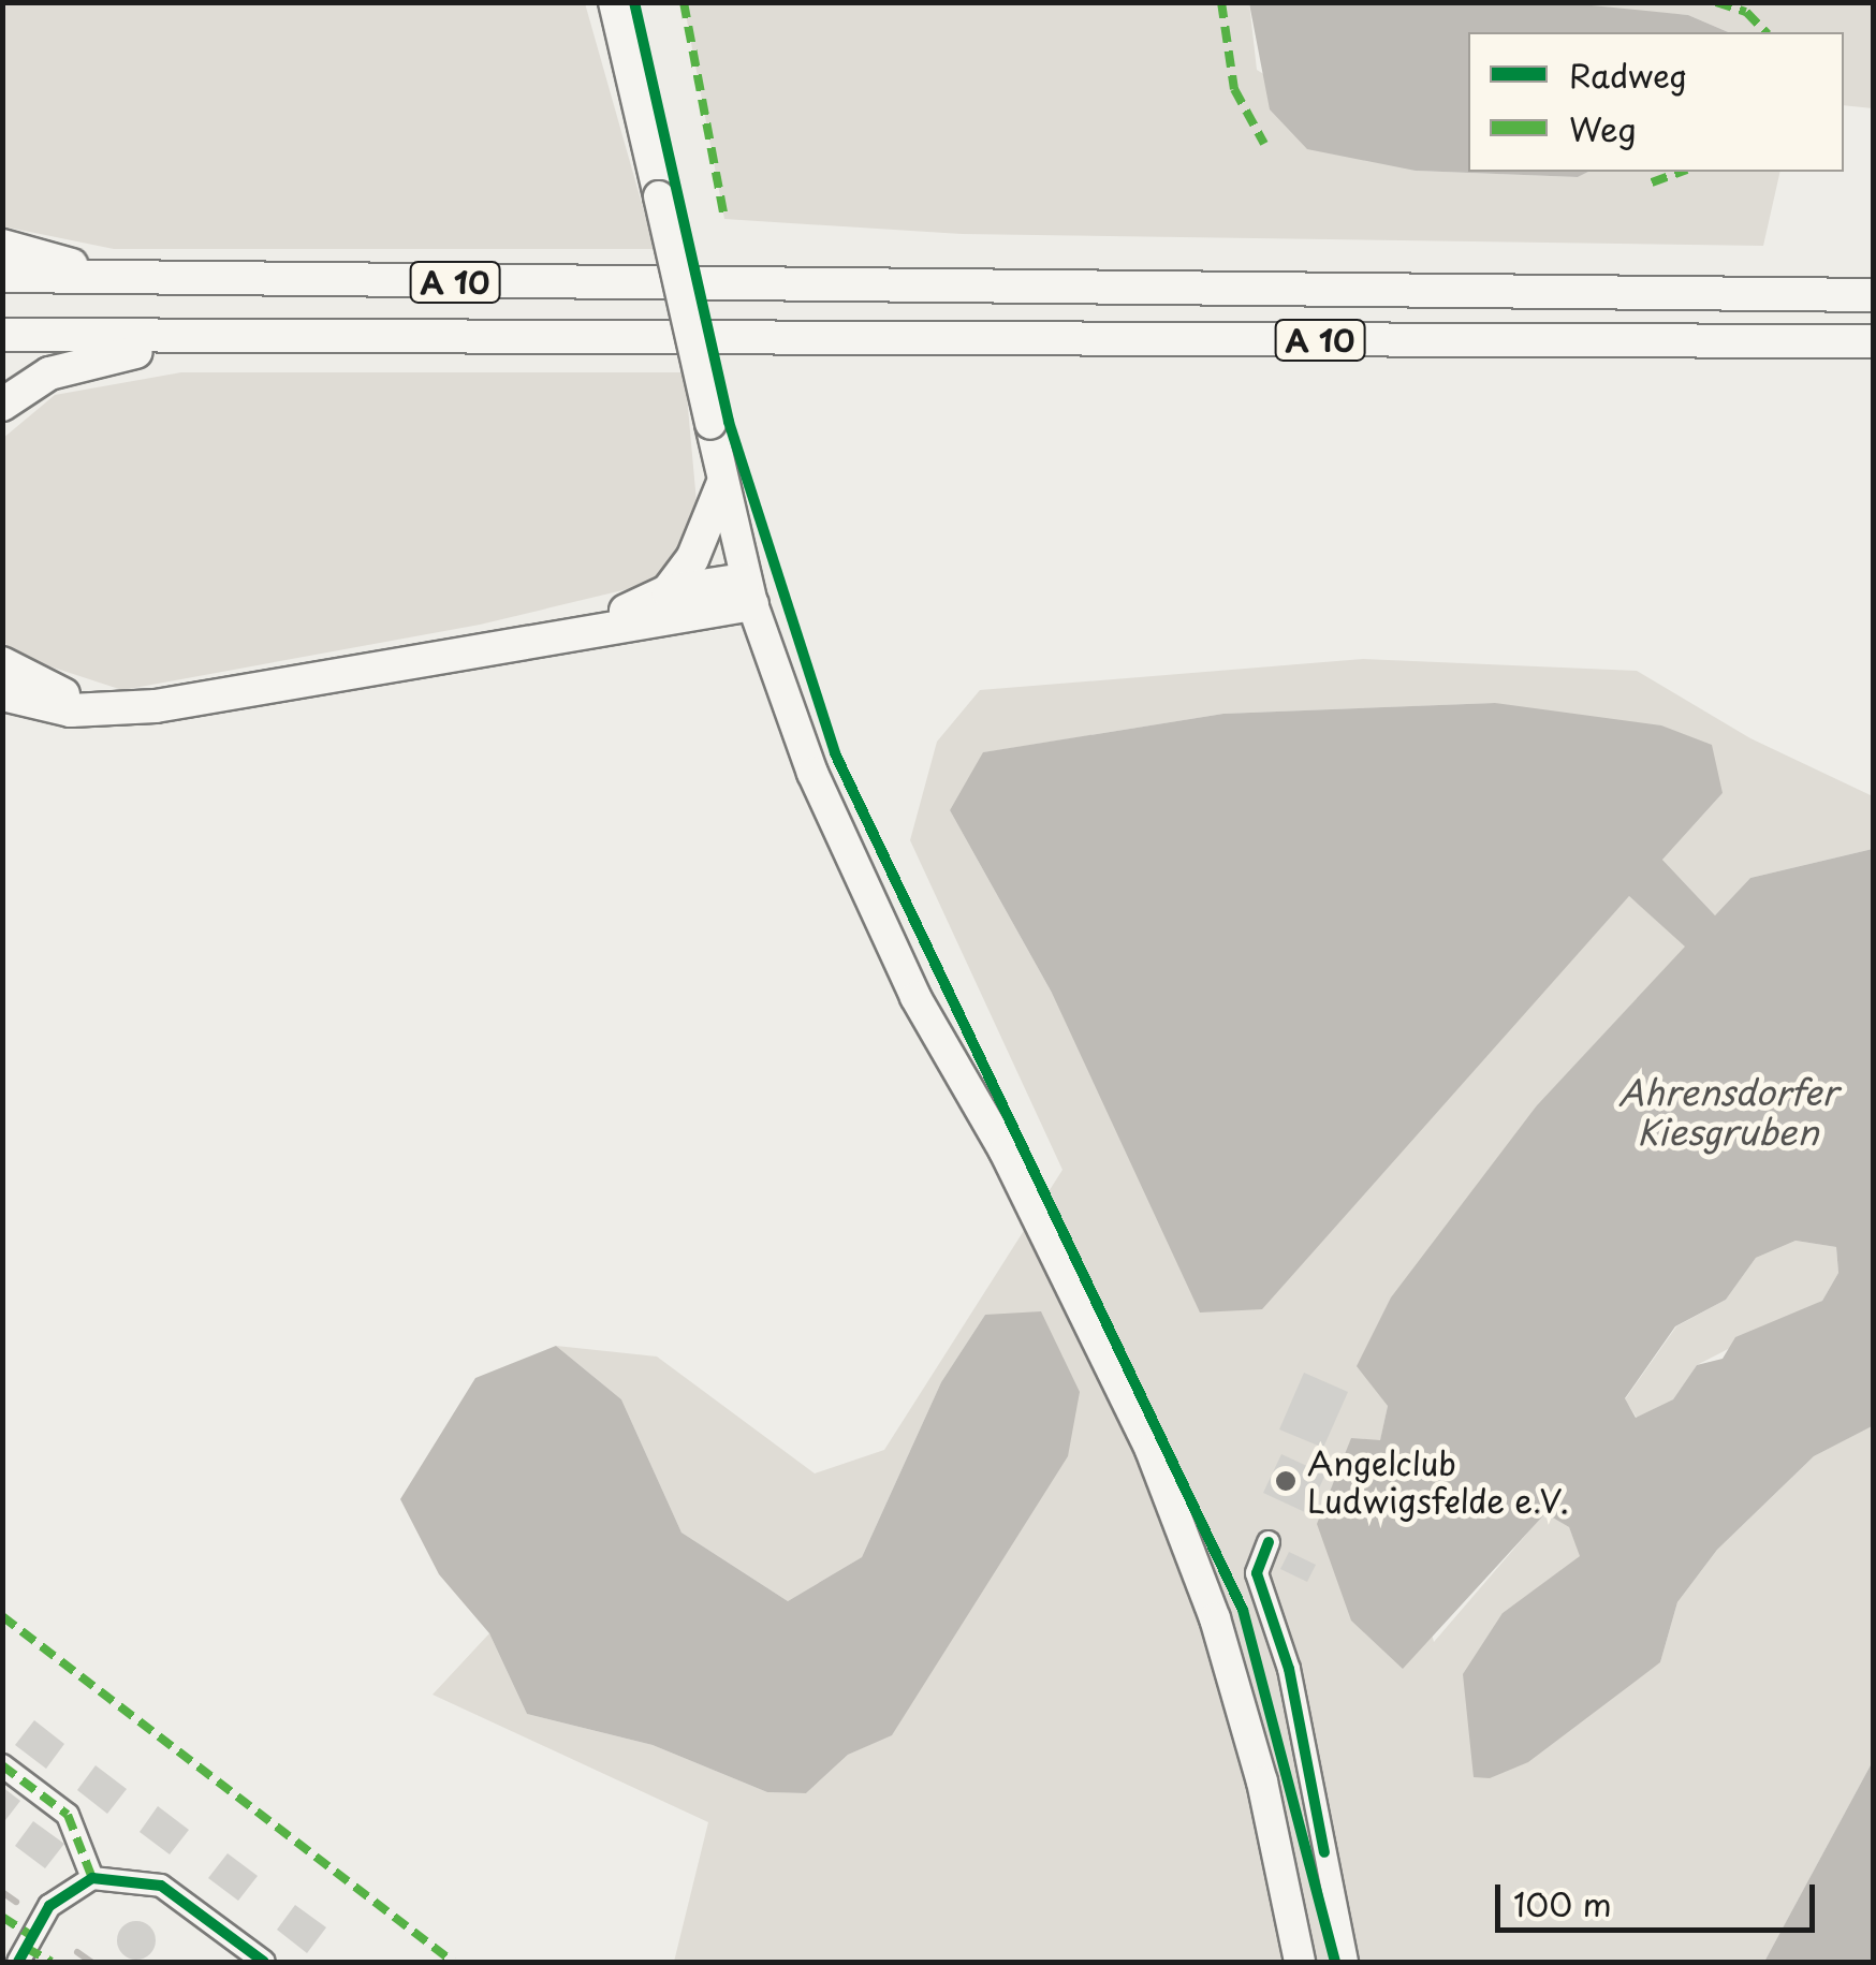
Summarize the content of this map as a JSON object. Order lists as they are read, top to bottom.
{
  "streets": {
    "highway": ["A 10"]
  },
  "water": ["Ahrensdorfer Kiesgruben"],
  "places": ["Angelclub Ludwigsfelde e.V."],
  "legend": ["Radweg", "Weg"],
  "scale_bar": "100 m"
}
